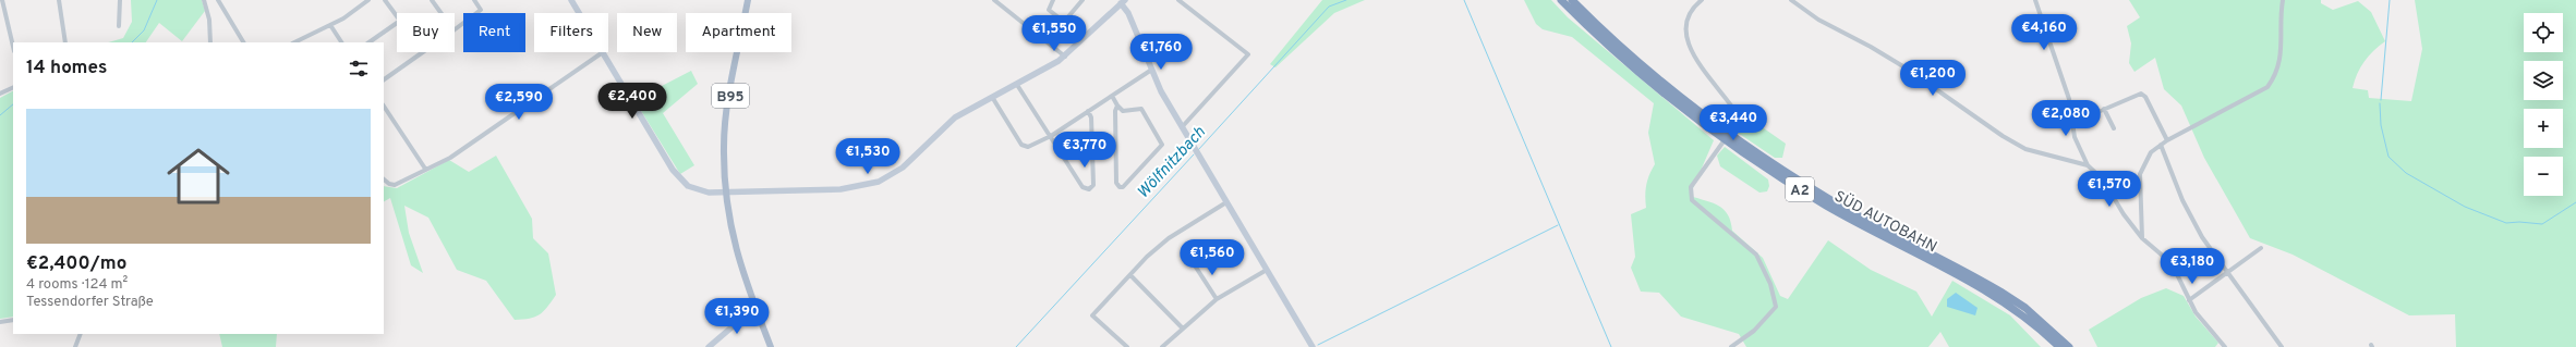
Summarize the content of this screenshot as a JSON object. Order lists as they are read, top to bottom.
{
  "streets": {
    "highway": ["A2", "SÜD AUTOBAHN"],
    "main road": ["B95"]
  },
  "water": ["Wölfnitzbach"],
  "page": {
    "map_buttons": ["+", "−"],
    "chip": [
      "Buy",
      "Rent",
      "Filters",
      "New",
      "Apartment"
    ],
    "price": [
      "€4,160",
      "€1,550",
      "€1,760",
      "€1,200",
      "€2,400",
      "€2,590",
      "€2,080",
      "€3,440",
      "€3,770",
      "€1,530",
      "€1,570",
      "€1,560",
      "€3,180",
      "€1,390"
    ],
    "heading": "14 homes",
    "list": [
      {
        "name": "€2,400/mo",
        "note": "4 rooms · 124 m² · Tessendorfer Straße"
      }
    ]
  }
}
